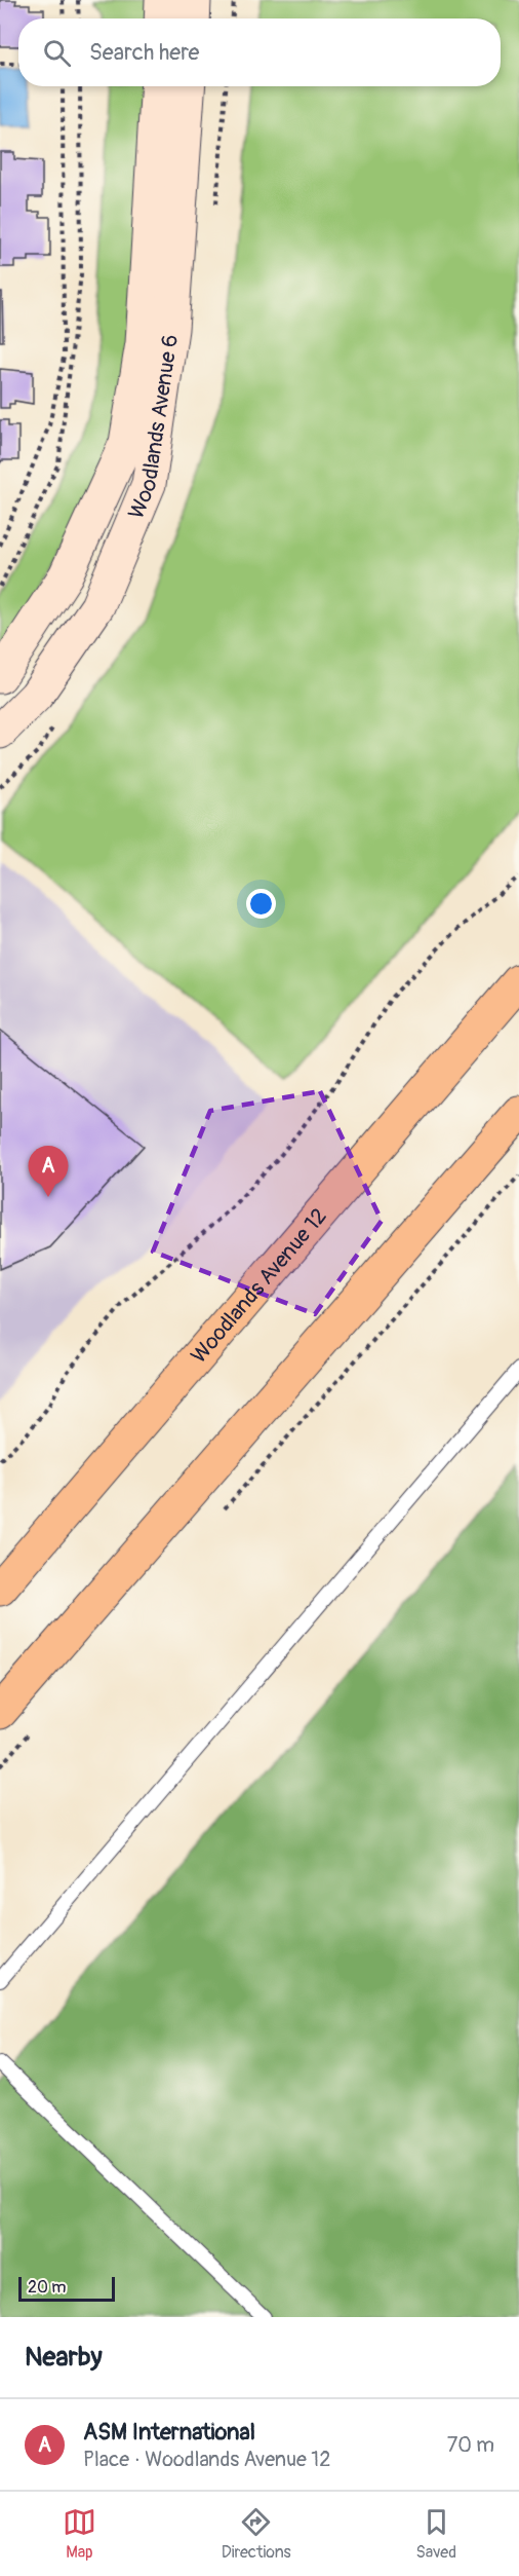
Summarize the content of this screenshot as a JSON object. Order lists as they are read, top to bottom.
{
  "streets": {
    "main road": ["Woodlands Avenue 12"],
    "street": ["Woodlands Avenue 6"]
  },
  "scale_bar": "20 m",
  "page": {
    "search": "Search here",
    "pins": "A",
    "scale": "20 m",
    "heading": "Nearby",
    "list": [
      {
        "mark": "A",
        "name": "ASM International",
        "note": "Place · Woodlands Avenue 12",
        "value": "70 m"
      }
    ],
    "nav": ["Map", "Directions", "Saved"]
  }
}
